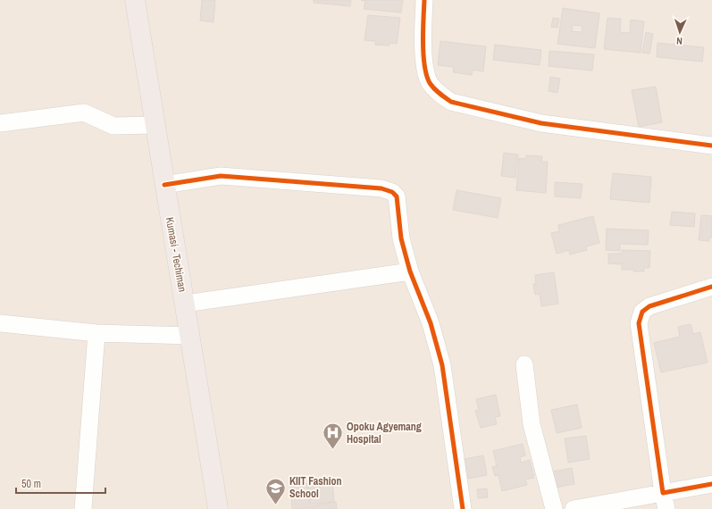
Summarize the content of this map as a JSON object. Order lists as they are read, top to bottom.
{
  "streets": {
    "highway": ["Kumasi - Techiman"]
  },
  "places": {
    "hospital": ["Opoku Agyemang Hospital"],
    "school or university": ["KIIT Fashion School"]
  },
  "scale_bar": "50 m",
  "north": "bottom"
}
